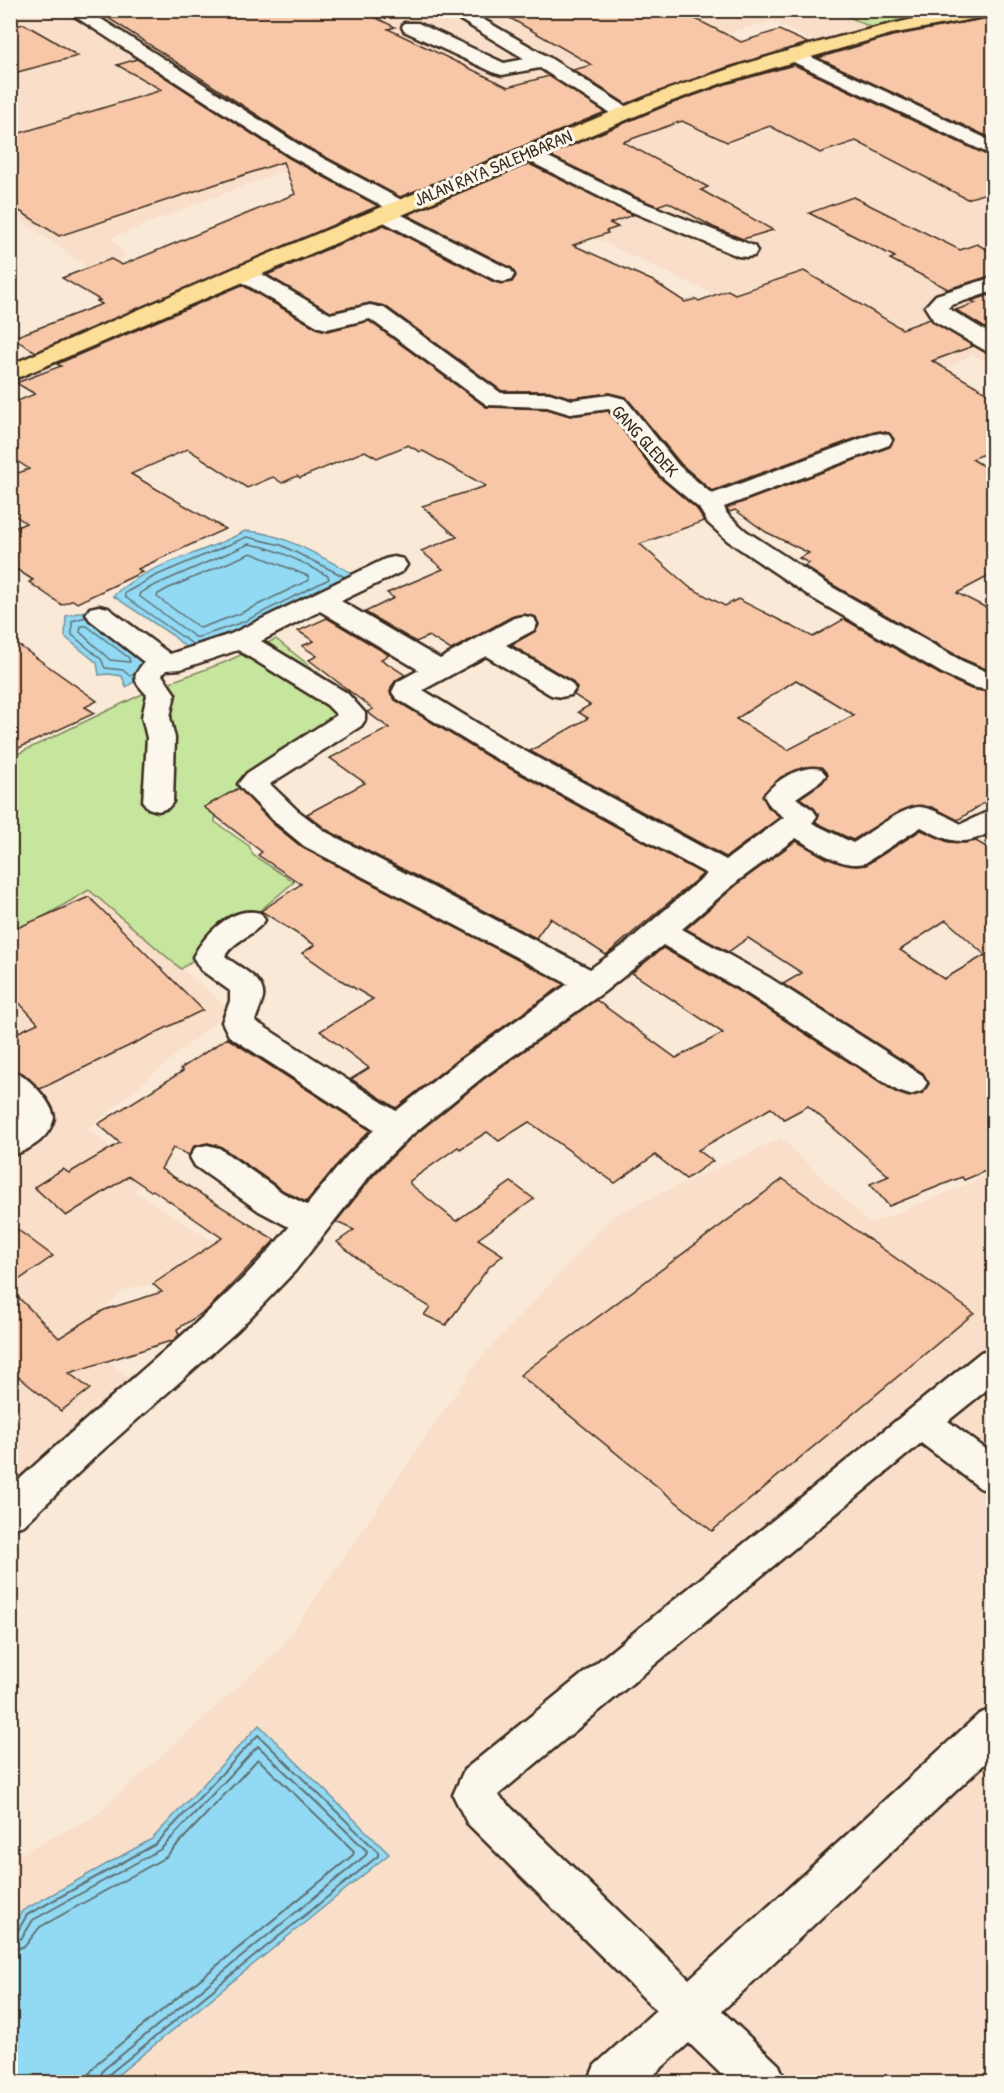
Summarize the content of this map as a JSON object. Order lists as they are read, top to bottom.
{
  "streets": {
    "main road": ["JALAN RAYA SALEMBARAN"],
    "street": ["GANG GLEDEK"]
  },
  "crossings": [
    ["JALAN RAYA SALEMBARAN", "GANG GLEDEK"]
  ]
}
